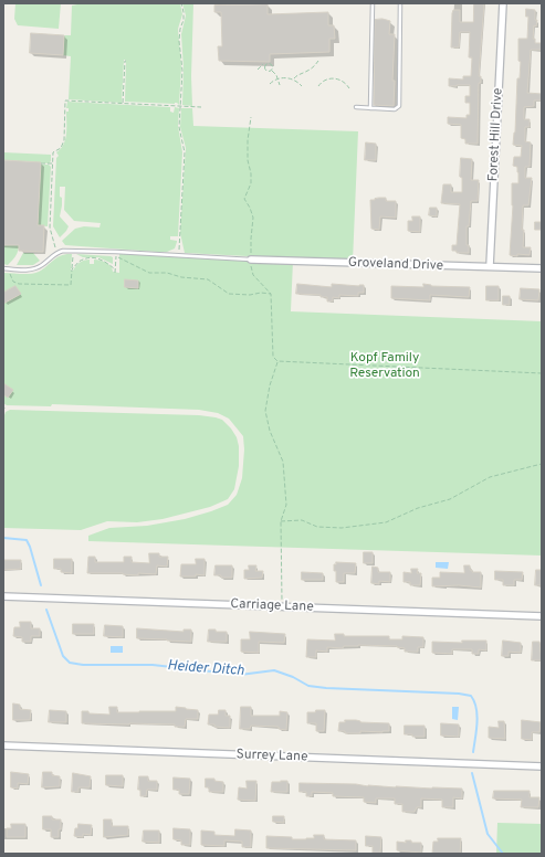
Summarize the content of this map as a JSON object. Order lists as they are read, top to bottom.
{
  "streets": {
    "street": [
      "Forest Hill Drive",
      "Groveland Drive",
      "Carriage Lane",
      "Surrey Lane"
    ]
  },
  "crossings": [
    ["Forest Hill Drive", "Groveland Drive"]
  ],
  "water": ["Heider Ditch"],
  "parks": ["Kopf Family Reservation"]
}
